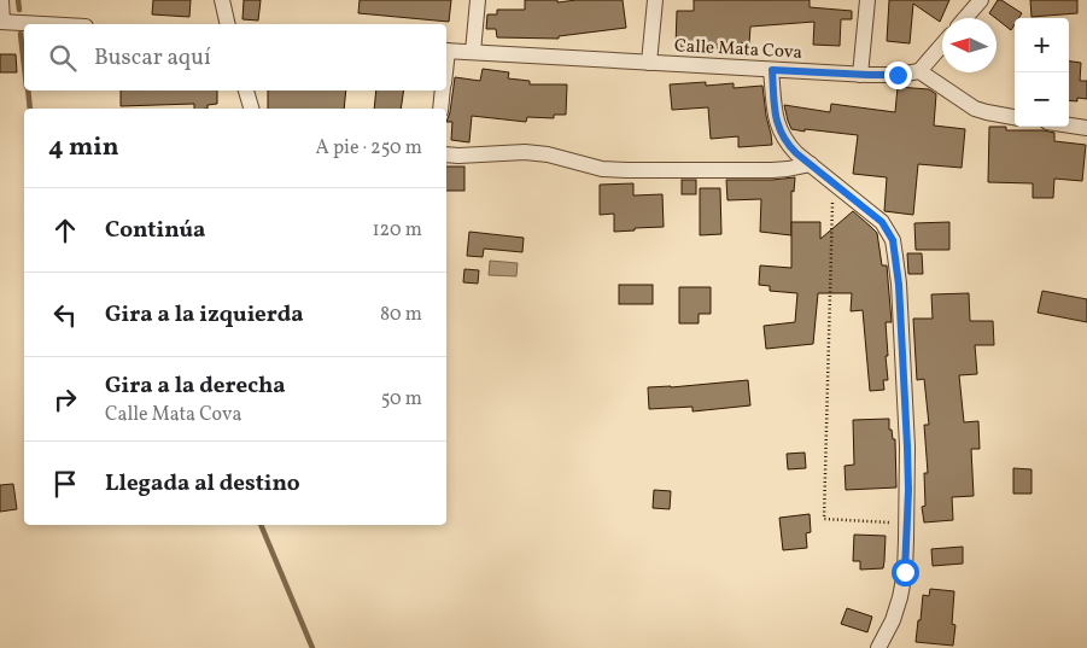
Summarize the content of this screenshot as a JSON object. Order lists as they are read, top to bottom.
{
  "streets": {
    "street": ["Calle Mata Cova"]
  },
  "north": "left",
  "page": {
    "map_buttons": ["+", "−"],
    "search": "Buscar aquí",
    "heading": ["4 min", "A pie · 250 m"],
    "list": [
      ["Continúa", "120 m"],
      ["Gira a la izquierda", "80 m"],
      ["Gira a la derecha", "Calle Mata Cova", "50 m"],
      "Llegada al destino"
    ]
  }
}
